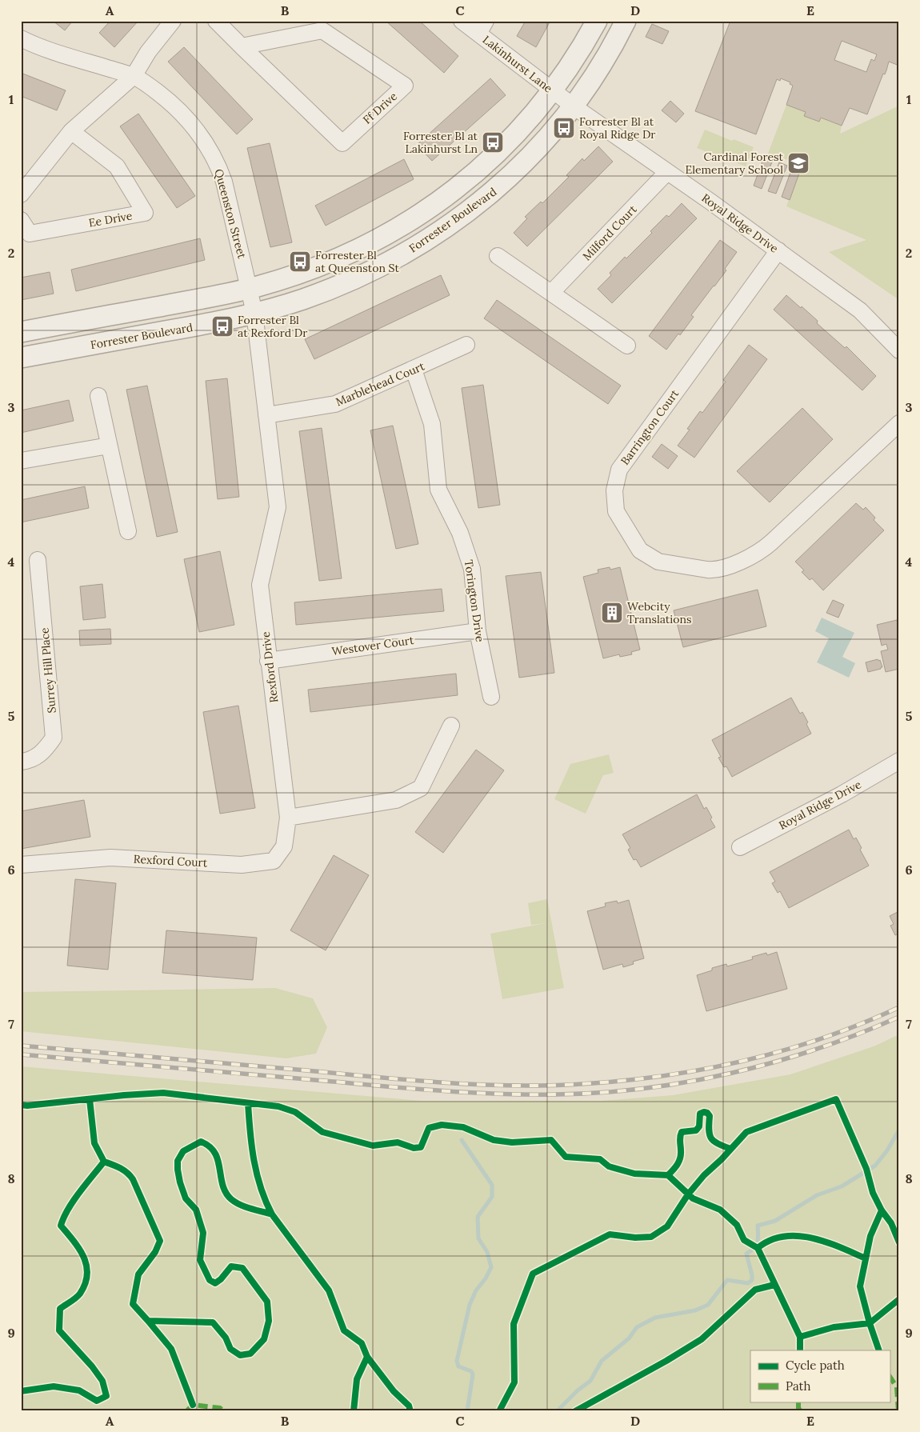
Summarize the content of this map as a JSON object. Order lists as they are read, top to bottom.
{
  "streets": {
    "street": [
      "Lakinhurst Lane",
      "Ff Drive",
      "Queenston Street",
      "Ee Drive",
      "Forrester Boulevard",
      "Royal Ridge Drive",
      "Milford Court",
      "Marblehead Court",
      "Barrington Court",
      "Torington Drive",
      "Westover Court",
      "Rexford Drive",
      "Surrey Hill Place",
      "Rexford Court"
    ]
  },
  "crossings": [
    ["Lakinhurst Lane", "Forrester Boulevard"],
    ["Lakinhurst Lane", "Royal Ridge Drive"],
    ["Queenston Street", "Forrester Boulevard"],
    ["Queenston Street", "Rexford Drive"],
    ["Forrester Boulevard", "Royal Ridge Drive"],
    ["Forrester Boulevard", "Rexford Drive"],
    ["Royal Ridge Drive", "Milford Court"],
    ["Royal Ridge Drive", "Barrington Court"],
    ["Marblehead Court", "Torington Drive"],
    ["Marblehead Court", "Rexford Drive"],
    ["Torington Drive", "Westover Court"],
    ["Westover Court", "Rexford Drive"],
    ["Rexford Drive", "Rexford Court"]
  ],
  "places": {
    "bus stop": [
      "Forrester Bl at Royal Ridge Dr",
      "Forrester Bl at Lakinhurst Ln",
      "Forrester Bl at Queenston St",
      "Forrester Bl at Rexford Dr"
    ],
    "school or university": ["Cardinal Forest Elementary School"],
    "building": ["Webcity Translations"]
  },
  "legend": ["Cycle path", "Path"],
  "grid": {
    "columns": [
      "A",
      "B",
      "C",
      "D",
      "E"
    ],
    "rows": [
      "1",
      "2",
      "3",
      "4",
      "5",
      "6",
      "7",
      "8",
      "9"
    ]
  }
}
